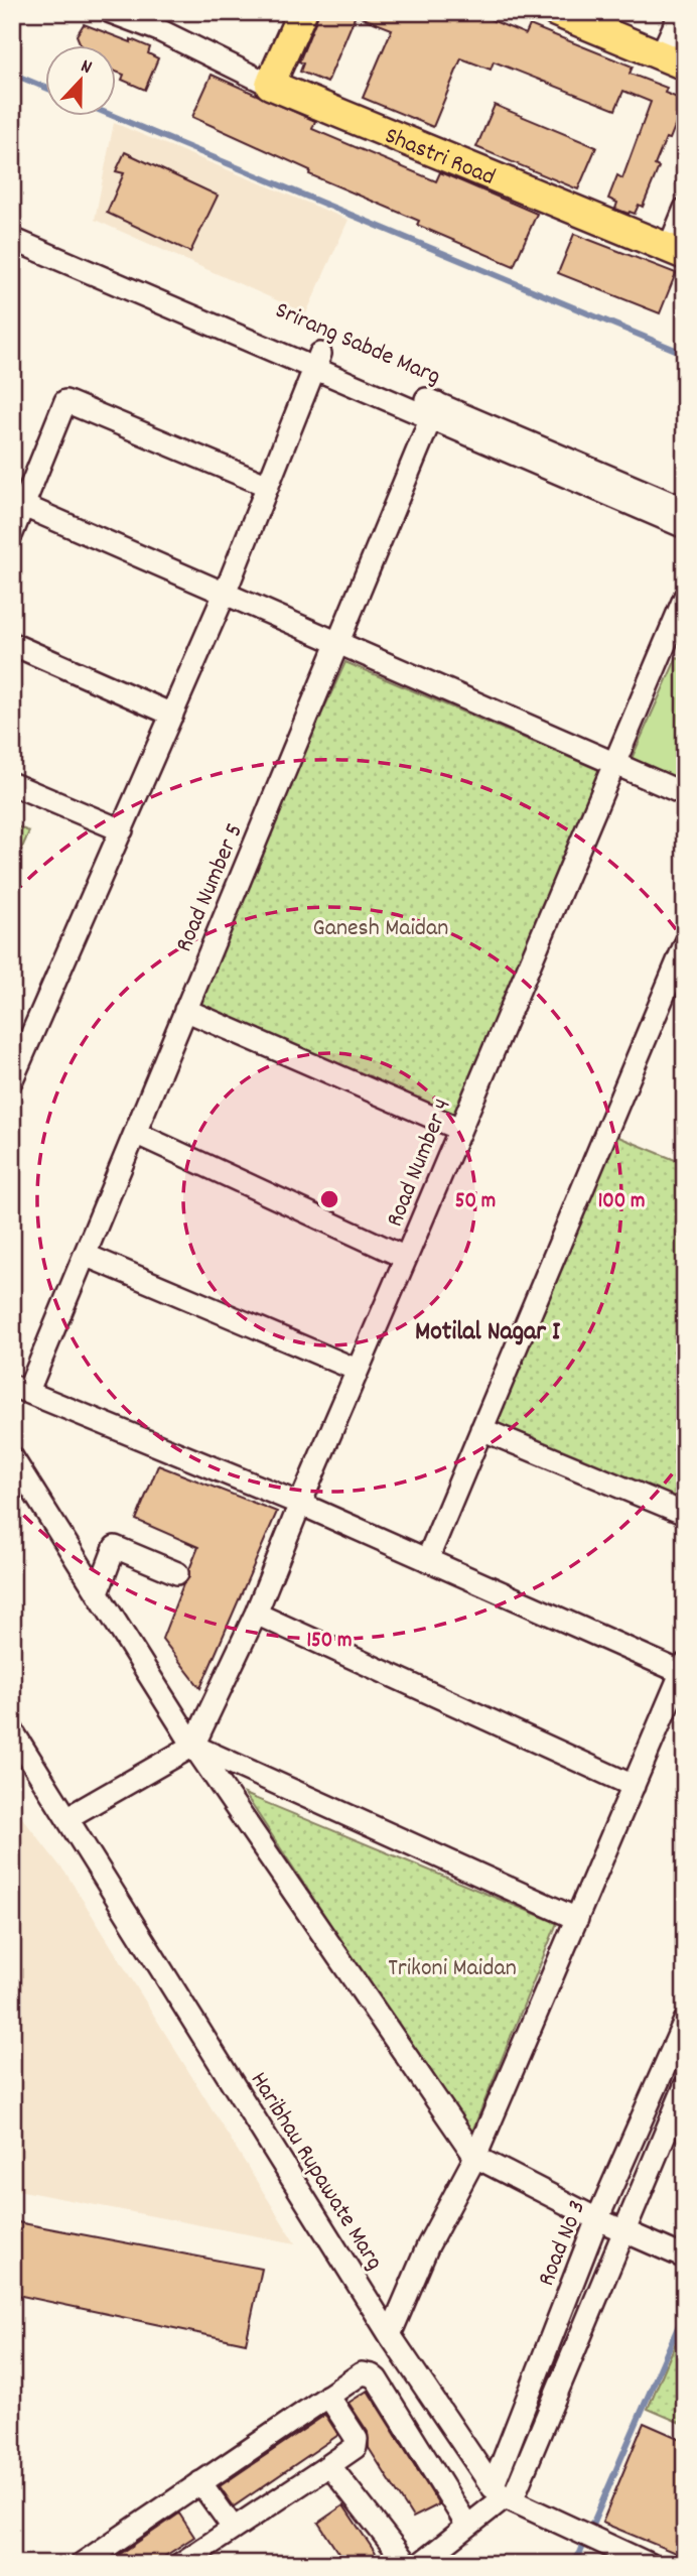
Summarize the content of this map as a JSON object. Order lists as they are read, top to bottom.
{
  "streets": {
    "main road": ["Shastri Road"],
    "street": [
      "Road Number 5",
      "Road Number 4",
      "Haribhau Rupawate Marg",
      "Road No 3"
    ]
  },
  "crossings": [
    ["Haribhau Rupawate Marg", "Road No 3"]
  ],
  "districts": ["Motilal Nagar I"],
  "parks": ["Ganesh Maidan", "Trikoni Maidan"],
  "north": "top",
  "rings": ["50 m", "100 m", "150 m"]
}
